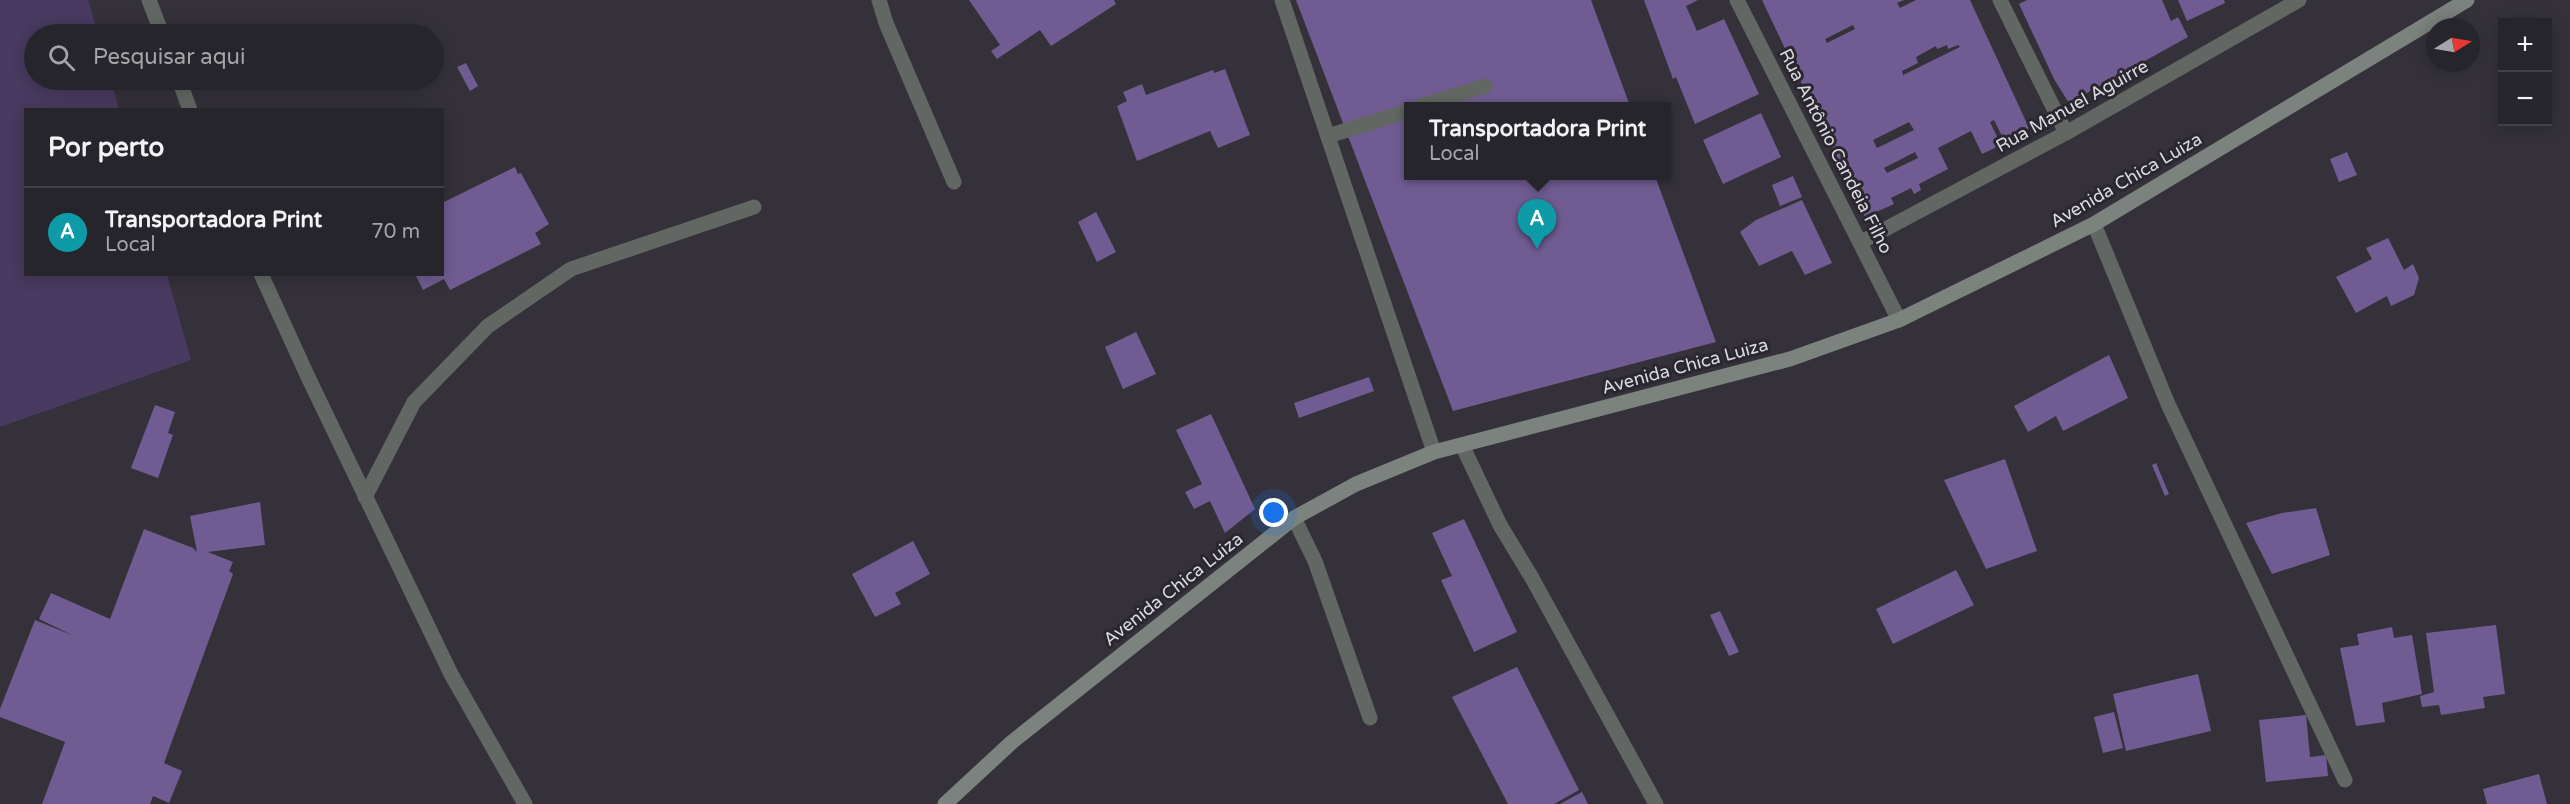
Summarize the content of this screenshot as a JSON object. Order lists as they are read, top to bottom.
{
  "streets": {
    "main road": ["Avenida Chica Luiza"],
    "street": ["Rua Manuel Aguirre", "Rua Antônio Candeia Filho"]
  },
  "crossings": [
    ["Rua Manuel Aguirre", "Rua Antônio Candeia Filho"],
    ["Rua Antônio Candeia Filho", "Avenida Chica Luiza"]
  ],
  "north": "right",
  "page": {
    "map_buttons": ["+", "−"],
    "search": "Pesquisar aqui",
    "popup": ["Transportadora Print", "Local"],
    "heading": "Por perto",
    "list": [
      {
        "mark": "A",
        "name": "Transportadora Print",
        "note": "Local",
        "value": "70 m"
      }
    ],
    "pins": "A"
  }
}
